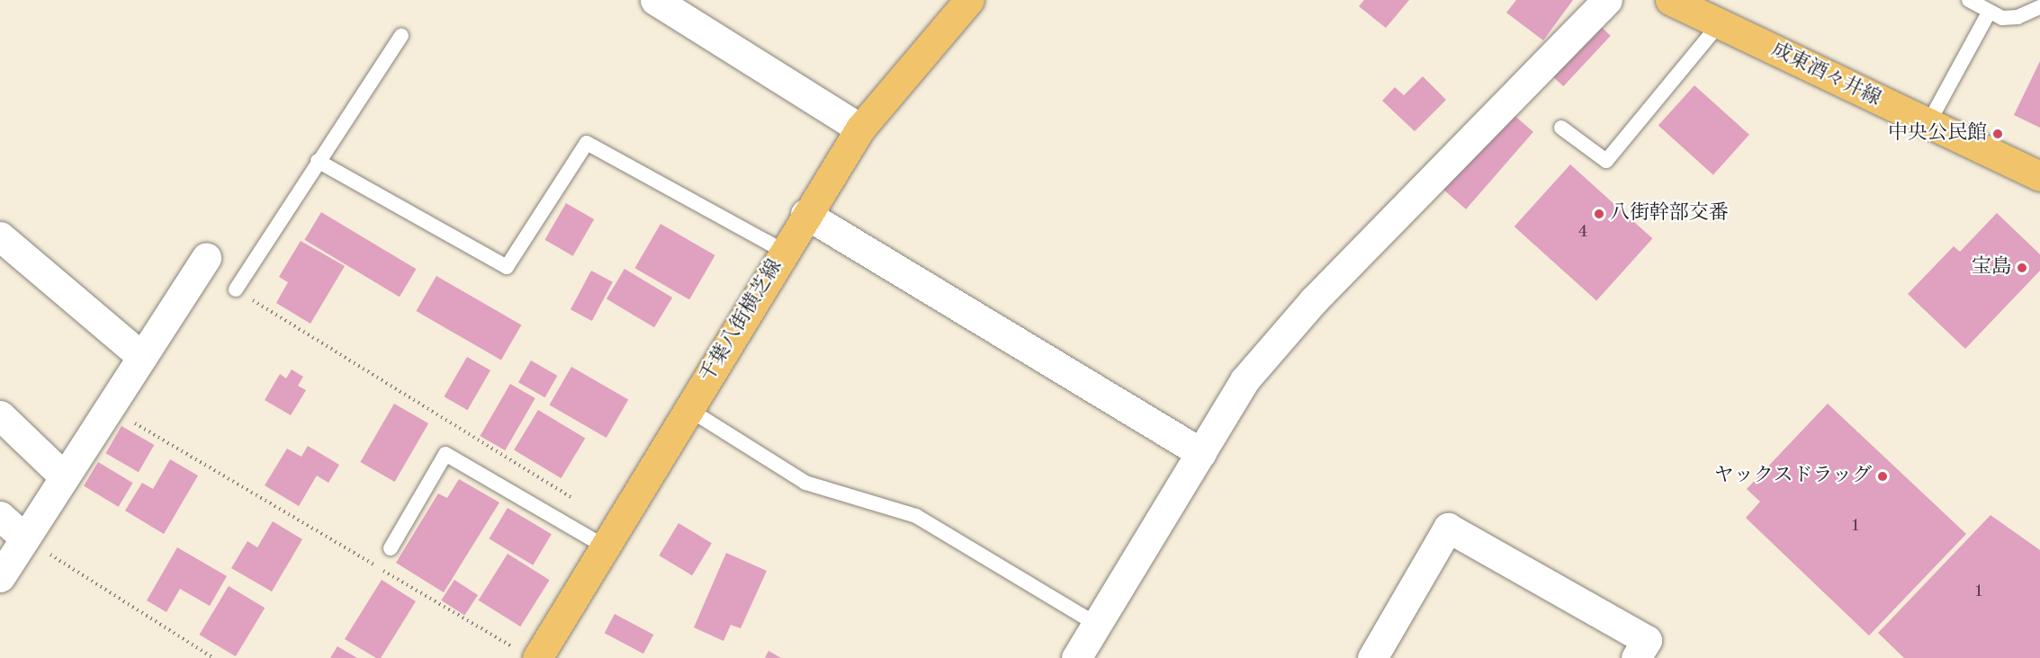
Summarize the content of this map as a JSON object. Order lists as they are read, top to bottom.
{
  "streets": {
    "main road": ["成東酒々井線", "千葉八街横芝線"]
  },
  "places": [
    "中央公民館",
    "八街幹部交番",
    "宝島",
    "ヤックスドラッグ"
  ],
  "house_numbers": ["4", "1", "1"]
}
